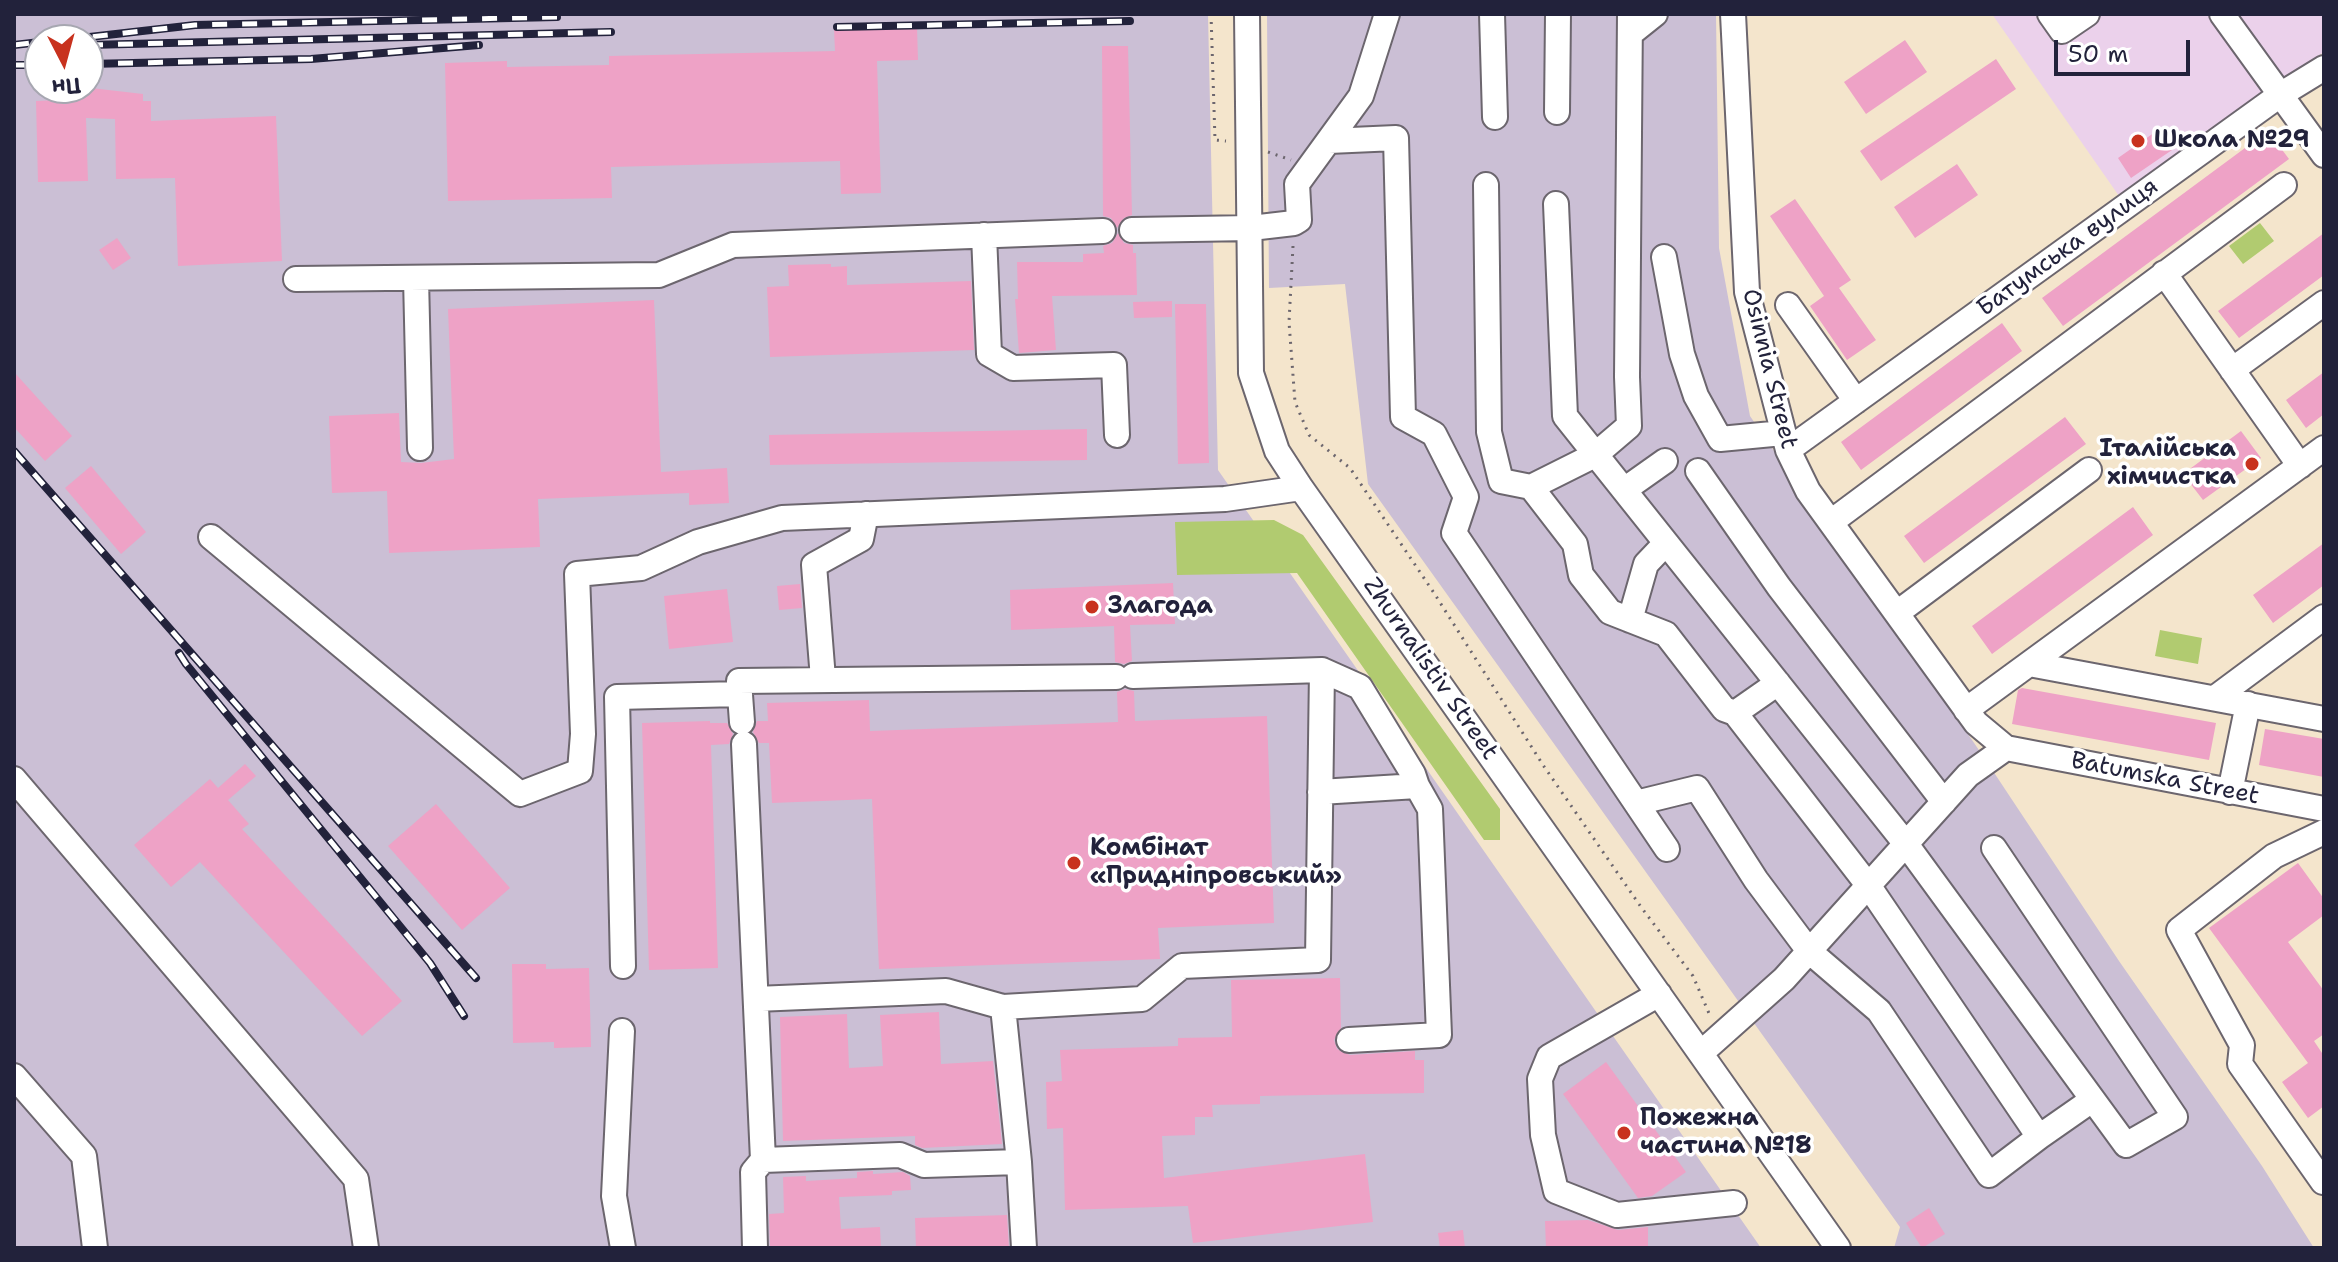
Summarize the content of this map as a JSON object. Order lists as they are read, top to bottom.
{
  "streets": {
    "street": [
      "Батумська вулиця",
      "Osinnia Street",
      "Zhurnalistiv Street",
      "Batumska Street"
    ]
  },
  "crossings": [
    ["Батумська вулиця", "Osinnia Street"],
    ["Osinnia Street", "Batumska Street"]
  ],
  "places": [
    "Школа №29",
    "Італійська хімчистка",
    "Злагода",
    "Комбінат «Придніпровський»",
    "Пожежна частина №18"
  ],
  "scale_bar": "50 m",
  "north": "bottom"
}
